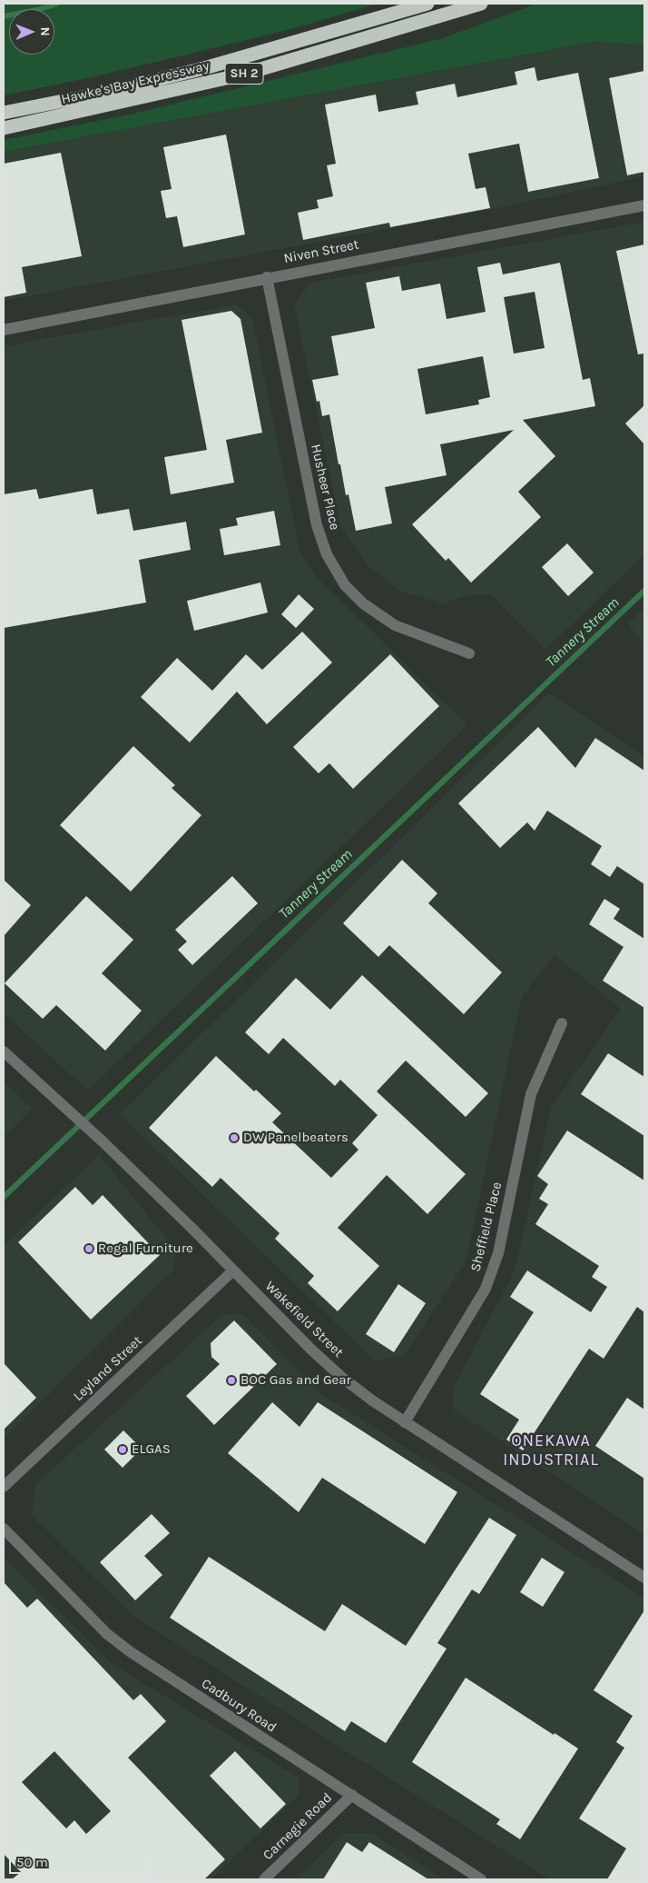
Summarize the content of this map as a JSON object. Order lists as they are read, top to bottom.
{
  "streets": {
    "highway": ["SH 2", "Hawke's Bay Expressway"],
    "street": [
      "Niven Street",
      "Husheer Place",
      "Sheffield Place",
      "Wakefield Street",
      "Leyland Street",
      "Cadbury Road",
      "Carnegie Road"
    ]
  },
  "crossings": [
    ["Niven Street", "Husheer Place"],
    ["Sheffield Place", "Wakefield Street"],
    ["Wakefield Street", "Leyland Street"],
    ["Cadbury Road", "Carnegie Road"]
  ],
  "districts": ["ONEKAWA INDUSTRIAL"],
  "water": ["Tannery Stream"],
  "places": [
    "DW Panelbeaters",
    "Regal Furniture",
    "BOC Gas and Gear",
    "ELGAS"
  ],
  "scale_bar": "50 m",
  "north": "right"
}
